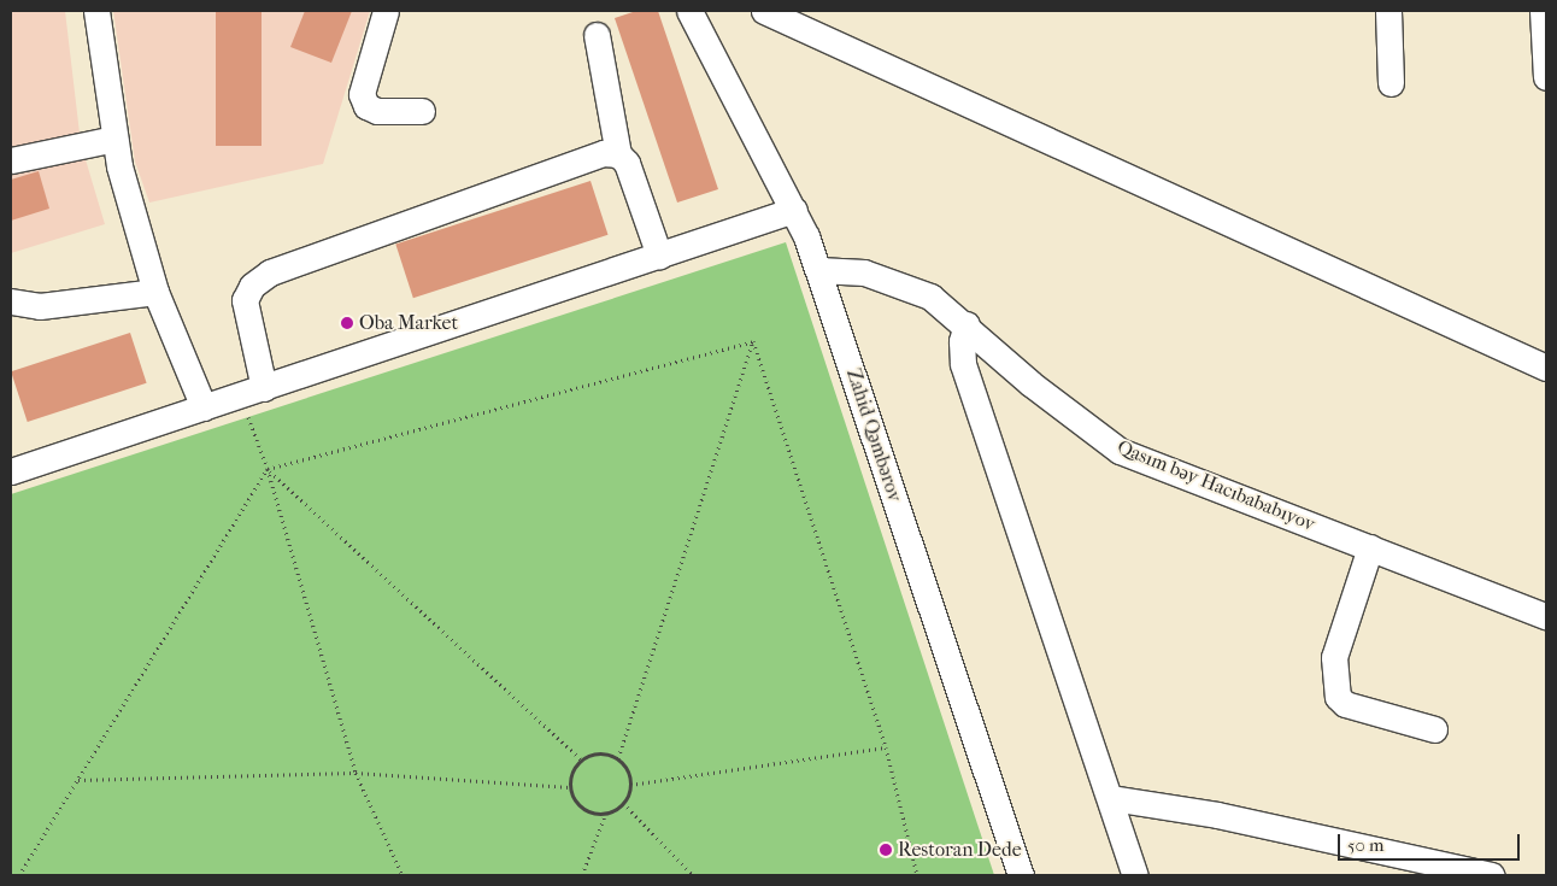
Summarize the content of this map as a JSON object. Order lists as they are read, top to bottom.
{
  "streets": {
    "street": ["Zahid Qəmbərov", "Qasım bəy Hacıbababıyov"]
  },
  "crossings": [
    ["Zahid Qəmbərov", "Qasım bəy Hacıbababıyov"]
  ],
  "places": ["Oba Market", "Restoran Dede"],
  "scale_bar": "50 m"
}
